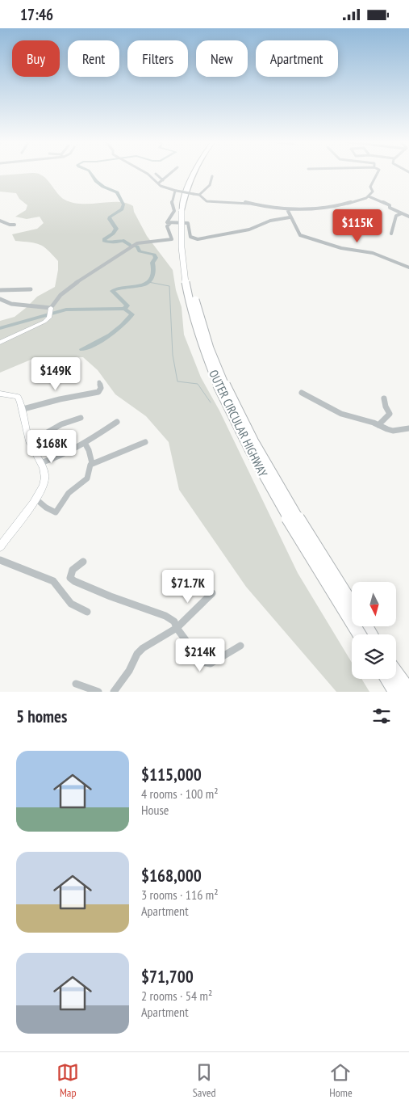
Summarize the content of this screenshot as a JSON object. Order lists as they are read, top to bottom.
{
  "streets": {
    "highway": ["OUTER CIRCULAR HIGHWAY"]
  },
  "north": "bottom",
  "page": {
    "status": "17:46",
    "chip": [
      "Buy",
      "Rent",
      "Filters",
      "New",
      "Apartment"
    ],
    "price": [
      "$115K",
      "$149K",
      "$168K",
      "$71.7K",
      "$214K"
    ],
    "heading": "5 homes",
    "list": [
      {
        "name": "$115,000",
        "note": "4 rooms · 100 m² · House"
      },
      {
        "name": "$168,000",
        "note": "3 rooms · 116 m² · Apartment"
      },
      {
        "name": "$71,700",
        "note": "2 rooms · 54 m² · Apartment"
      }
    ],
    "tabs": ["Map", "Saved", "Home"]
  }
}
